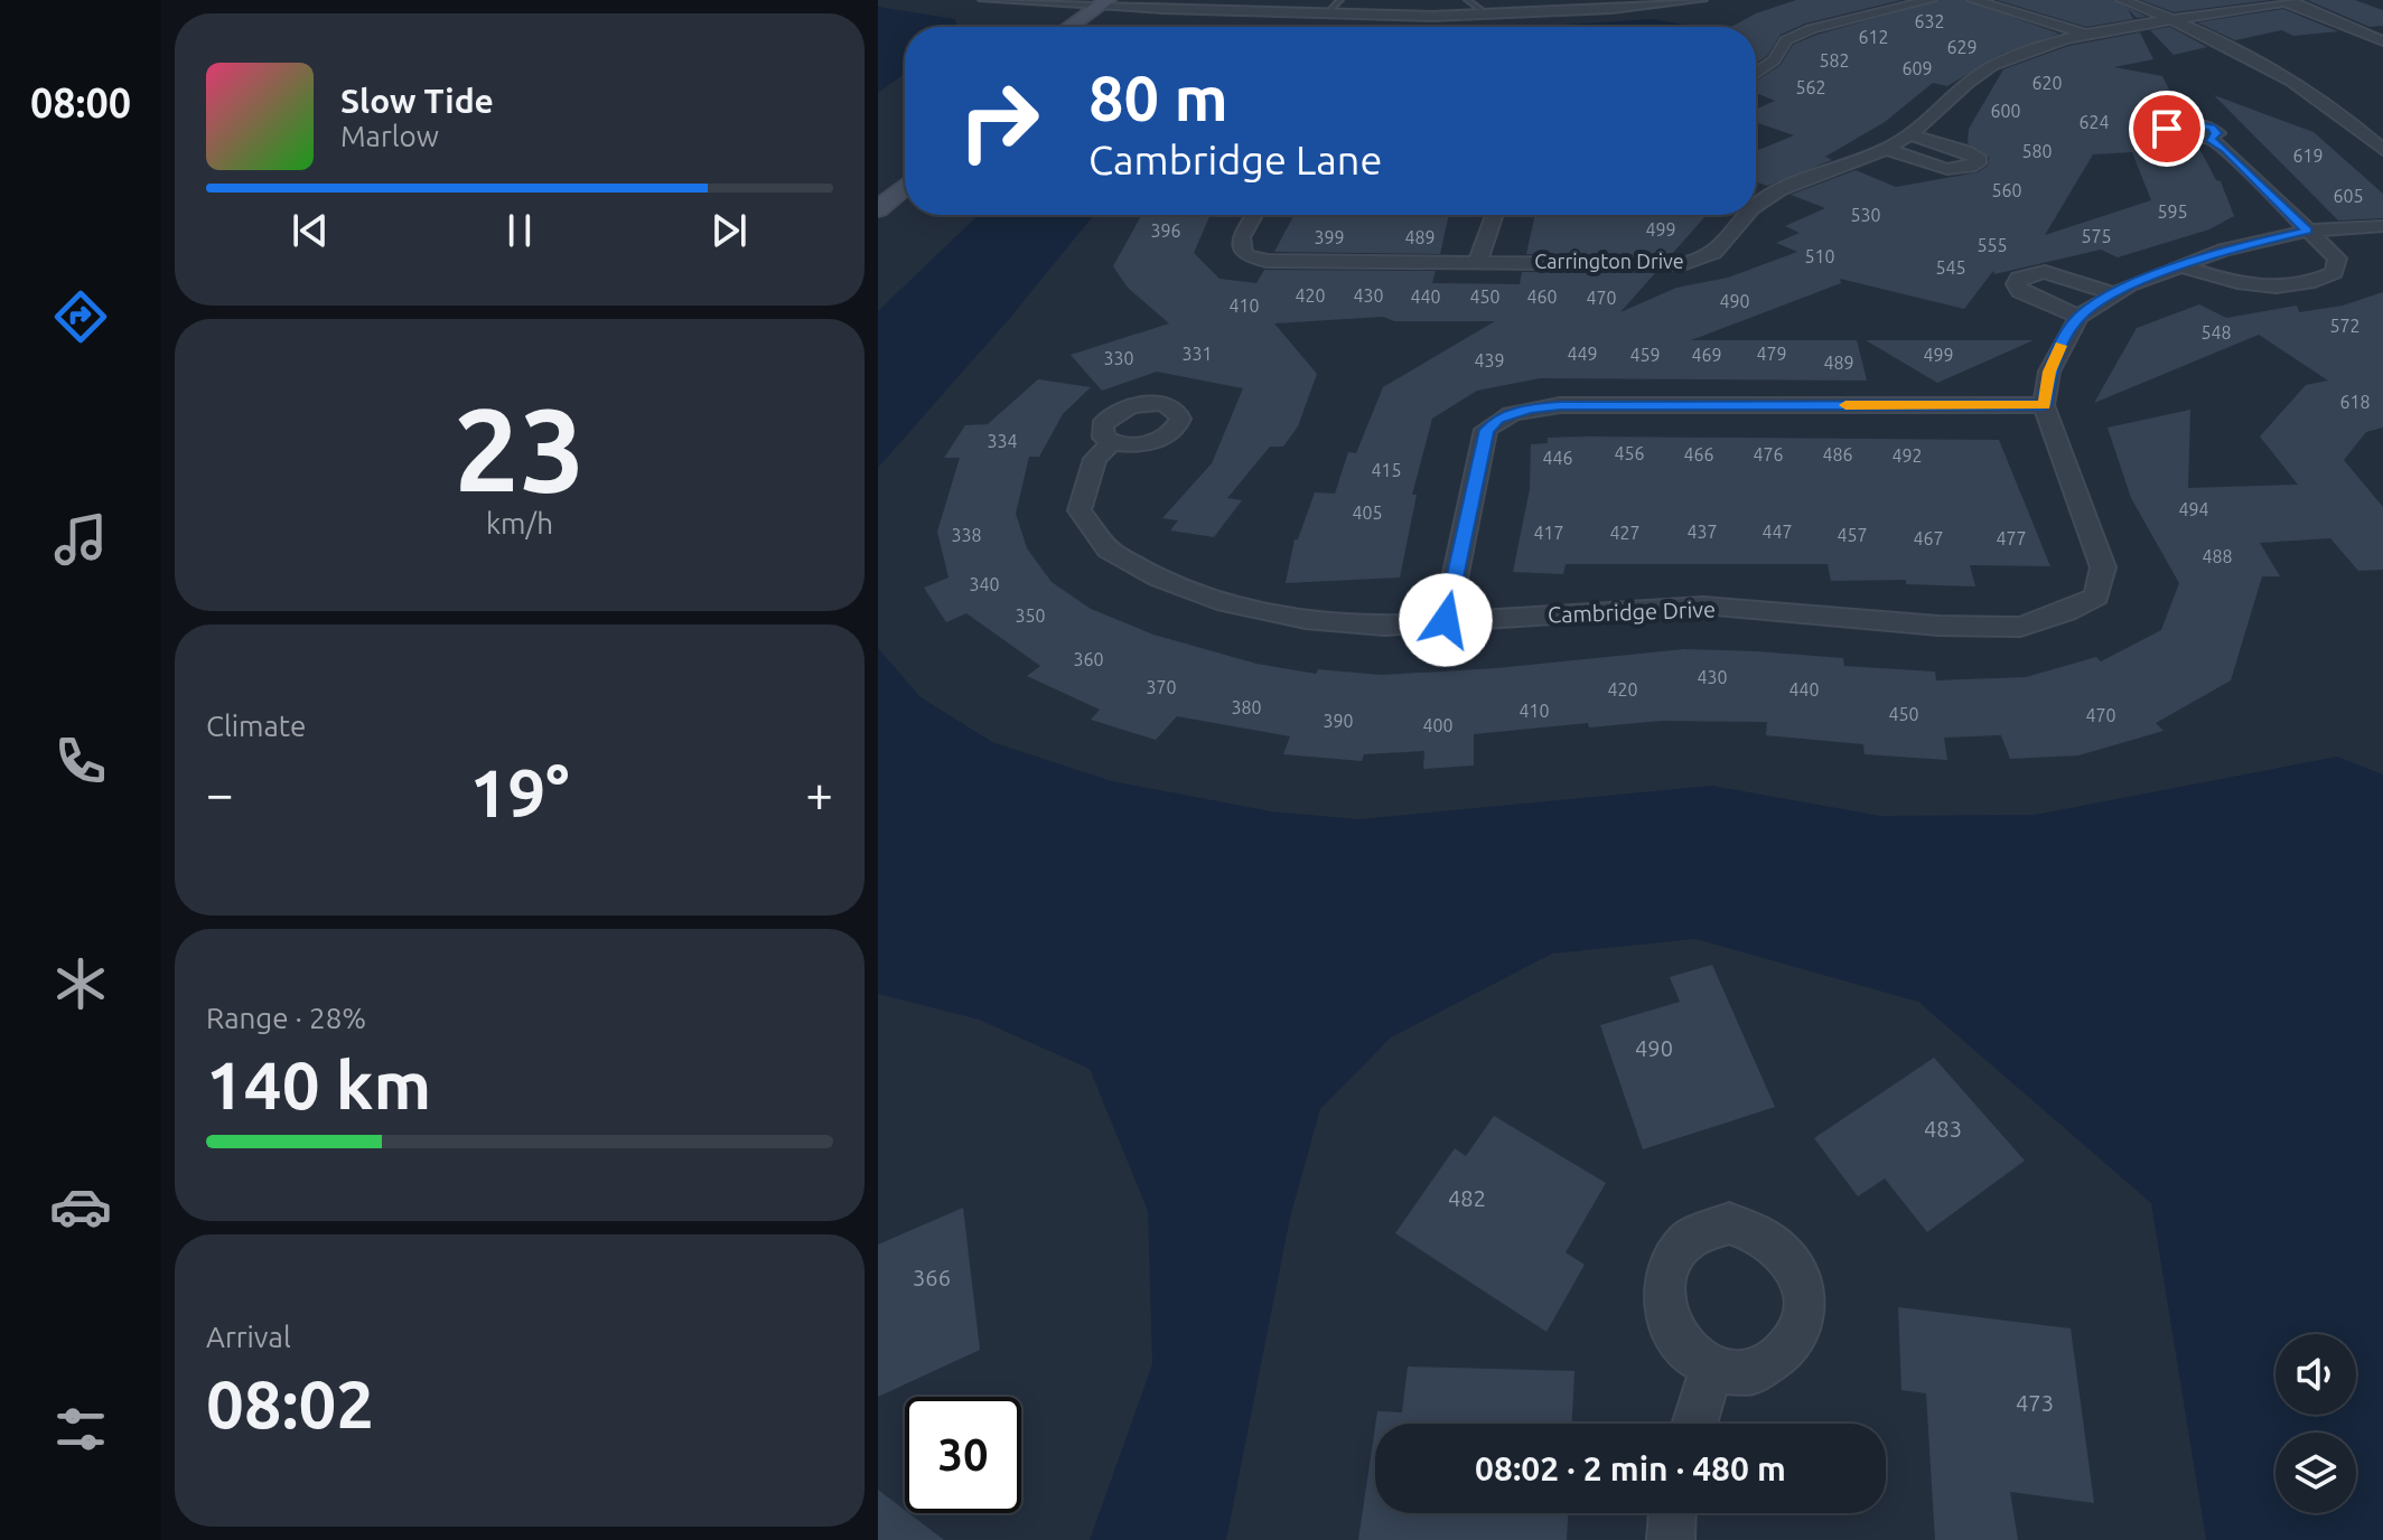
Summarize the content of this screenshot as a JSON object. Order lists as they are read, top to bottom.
{
  "streets": {
    "street": ["Carrington Drive", "Cambridge Drive"]
  },
  "house_numbers": [
    "632",
    "612",
    "629",
    "582",
    "609",
    "620",
    "562",
    "600",
    "624",
    "580",
    "619",
    "560",
    "605",
    "595",
    "530",
    "499",
    "396",
    "575",
    "399",
    "489",
    "555",
    "510",
    "545",
    "420",
    "430",
    "440",
    "450",
    "460",
    "470",
    "490",
    "410",
    "572",
    "548",
    "331",
    "449",
    "479",
    "459",
    "469",
    "499",
    "330",
    "439",
    "489",
    "618",
    "334",
    "456",
    "466",
    "476",
    "486",
    "492",
    "446",
    "415",
    "494",
    "405",
    "437",
    "447",
    "417",
    "427",
    "338",
    "457",
    "467",
    "477",
    "488",
    "340",
    "350",
    "360",
    "430",
    "370",
    "420",
    "440",
    "380",
    "410",
    "450",
    "470",
    "390",
    "400",
    "490",
    "483",
    "482",
    "366",
    "473"
  ],
  "page": {
    "tabs": "08:00",
    "turn": ["80 m", "Cambridge Lane"],
    "song": ["Slow Tide", "Marlow"],
    "tile": [
      ["23", "km/h"],
      "Climate",
      ["Range · 28%", "140 km"],
      ["Arrival", "08:02"]
    ],
    "heat": ["−", "19°", "+"],
    "limit": "30",
    "trip": "08:02 · 2 min · 480 m"
  }
}
